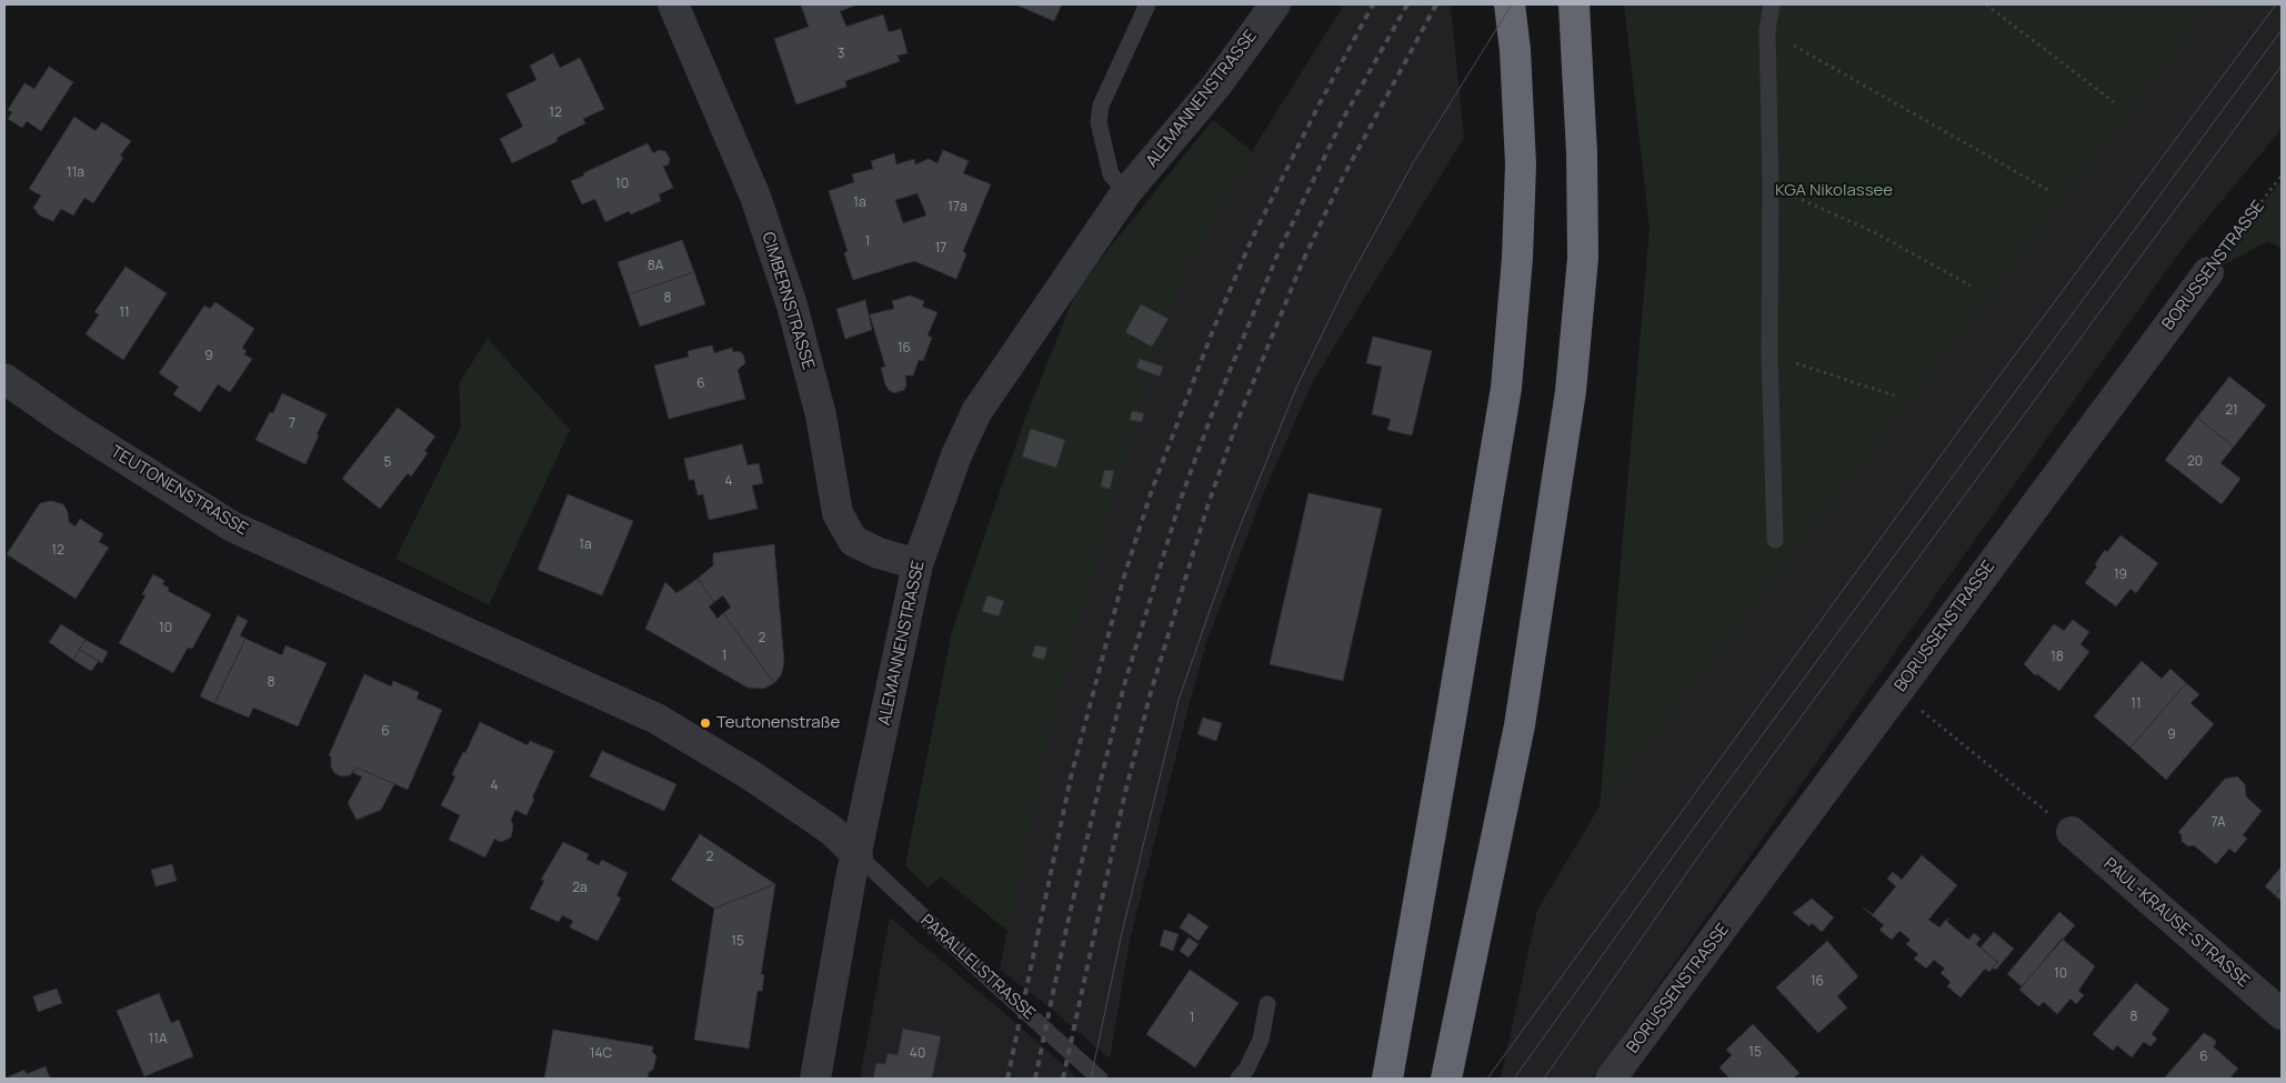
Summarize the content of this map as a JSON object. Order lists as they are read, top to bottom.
{
  "streets": {
    "street": [
      "ALEMANNENSTRASSE",
      "BORUSSENSTRASSE",
      "CIMBERNSTRASSE",
      "TEUTONENSTRASSE",
      "PAUL-KRAUSE-STRASSE"
    ],
    "lane": ["PARALLELSTRASSE"]
  },
  "crossings": [
    ["ALEMANNENSTRASSE", "CIMBERNSTRASSE"],
    ["ALEMANNENSTRASSE", "TEUTONENSTRASSE"],
    ["ALEMANNENSTRASSE", "PARALLELSTRASSE"],
    ["TEUTONENSTRASSE", "PARALLELSTRASSE"]
  ],
  "parks": ["KGA Nikolassee"],
  "places": ["Teutonenstraße"],
  "house_numbers": [
    "3",
    "12",
    "11a",
    "10",
    "1a",
    "17a",
    "1",
    "17",
    "8A",
    "8",
    "11",
    "16",
    "9",
    "6",
    "21",
    "7",
    "20",
    "5",
    "4",
    "1a",
    "12",
    "19",
    "10",
    "2",
    "1",
    "18",
    "8",
    "11",
    "6",
    "9",
    "4",
    "7A",
    "2",
    "2a",
    "15",
    "10",
    "16",
    "8",
    "1",
    "11A",
    "15",
    "14C",
    "40",
    "6"
  ]
}
